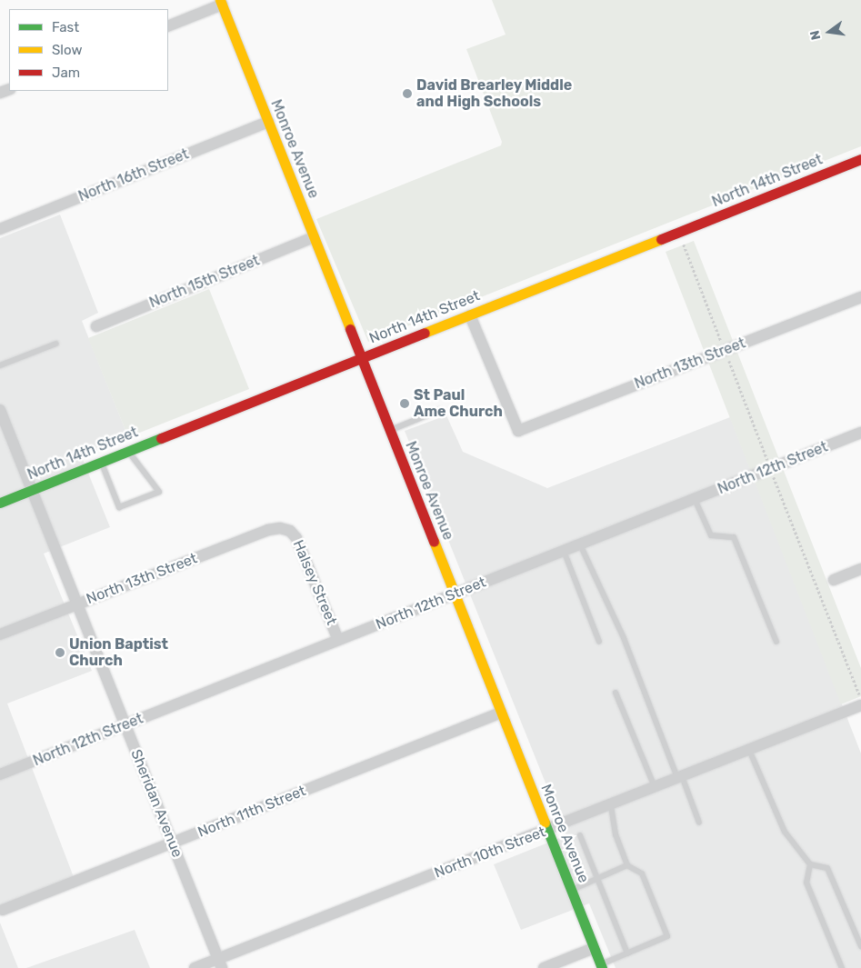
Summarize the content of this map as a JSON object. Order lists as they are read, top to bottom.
{
  "streets": {
    "street": [
      "Monroe Avenue",
      "North 16th Street",
      "North 14th Street",
      "North 15th Street",
      "North 13th Street",
      "North 12th Street",
      "Halsey Street",
      "Sheridan Avenue",
      "North 11th Street",
      "North 10th Street"
    ]
  },
  "crossings": [
    ["Monroe Avenue", "North 16th Street"],
    ["Monroe Avenue", "North 14th Street"],
    ["Monroe Avenue", "North 15th Street"],
    ["Monroe Avenue", "North 12th Street"],
    ["Monroe Avenue", "North 11th Street"],
    ["Monroe Avenue", "North 10th Street"],
    ["North 14th Street", "North 13th Street"],
    ["North 14th Street", "Sheridan Avenue"],
    ["North 13th Street", "Halsey Street"],
    ["North 13th Street", "Sheridan Avenue"],
    ["North 12th Street", "Halsey Street"],
    ["North 12th Street", "Sheridan Avenue"],
    ["Sheridan Avenue", "North 11th Street"],
    ["Sheridan Avenue", "North 10th Street"]
  ],
  "places": ["David Brearley Middle and High Schools", "St Paul Ame Church", "Union Baptist Church"],
  "legend": ["Fast", "Slow", "Jam"],
  "north": "left"
}
